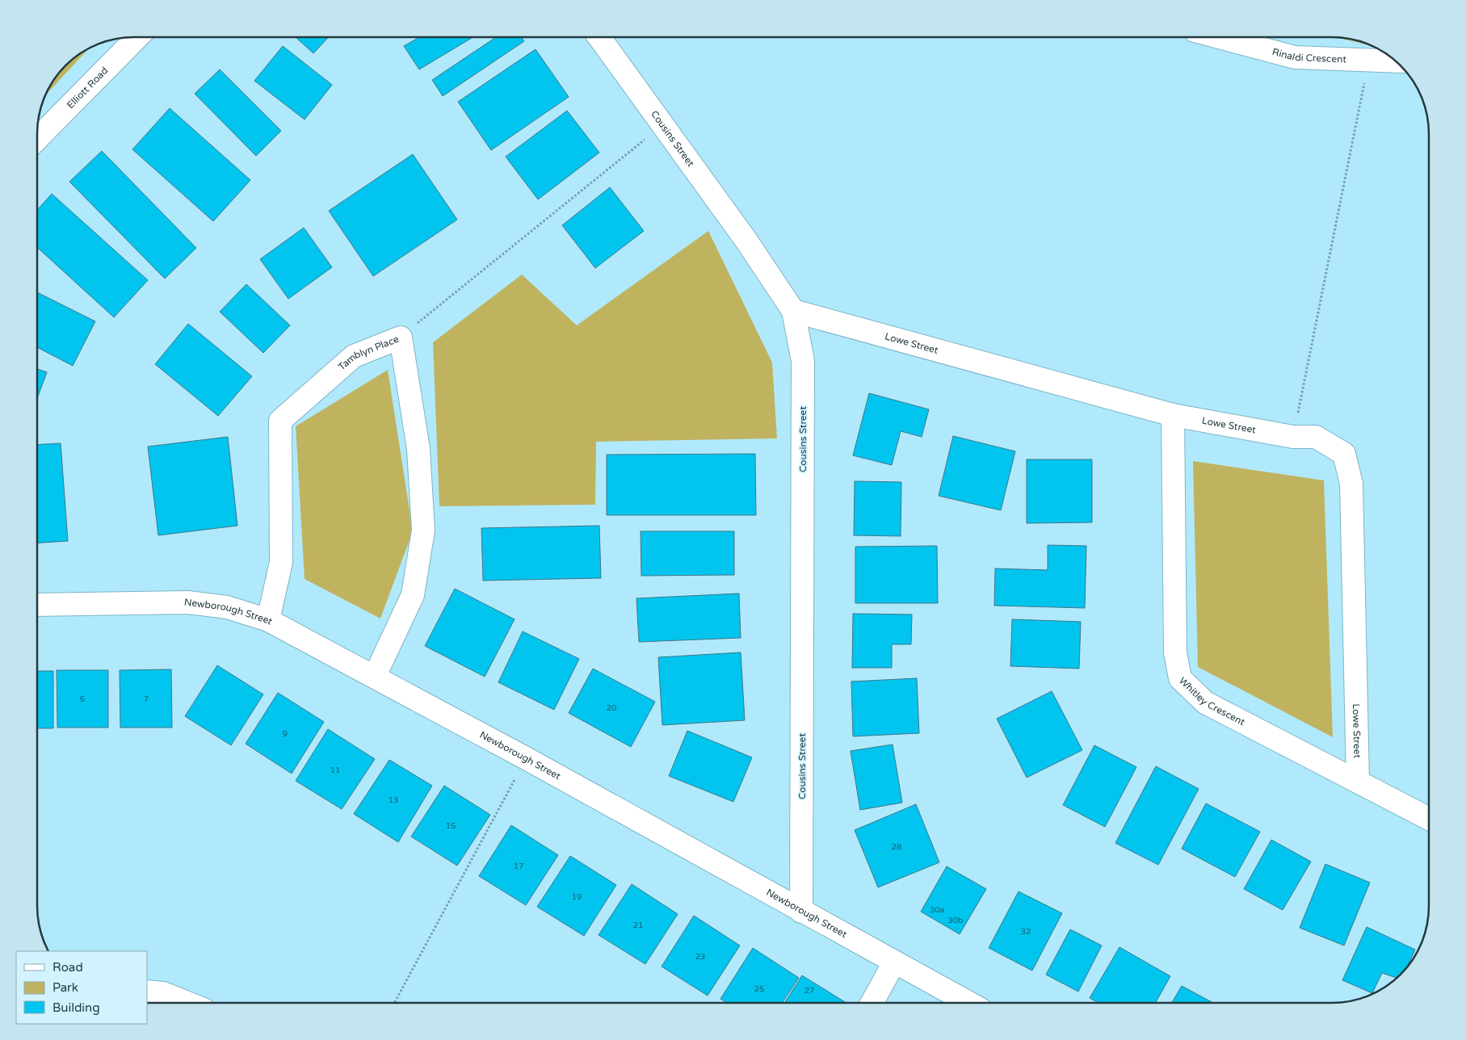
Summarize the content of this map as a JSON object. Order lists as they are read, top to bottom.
{
  "streets": {
    "street": [
      "Rinaldi Crescent",
      "Elliott Road",
      "Cousins Street",
      "Lowe Street",
      "Tamblyn Place",
      "Newborough Street",
      "Whitley Crescent"
    ]
  },
  "crossings": [
    ["Cousins Street", "Lowe Street"],
    ["Cousins Street", "Newborough Street"],
    ["Lowe Street", "Whitley Crescent"],
    ["Tamblyn Place", "Newborough Street"]
  ],
  "house_numbers": [
    "5",
    "7",
    "20",
    "9",
    "11",
    "13",
    "15",
    "28",
    "17",
    "19",
    "30a",
    "30b",
    "21",
    "32",
    "23",
    "25",
    "27"
  ],
  "legend": ["Road", "Park", "Building"]
}
